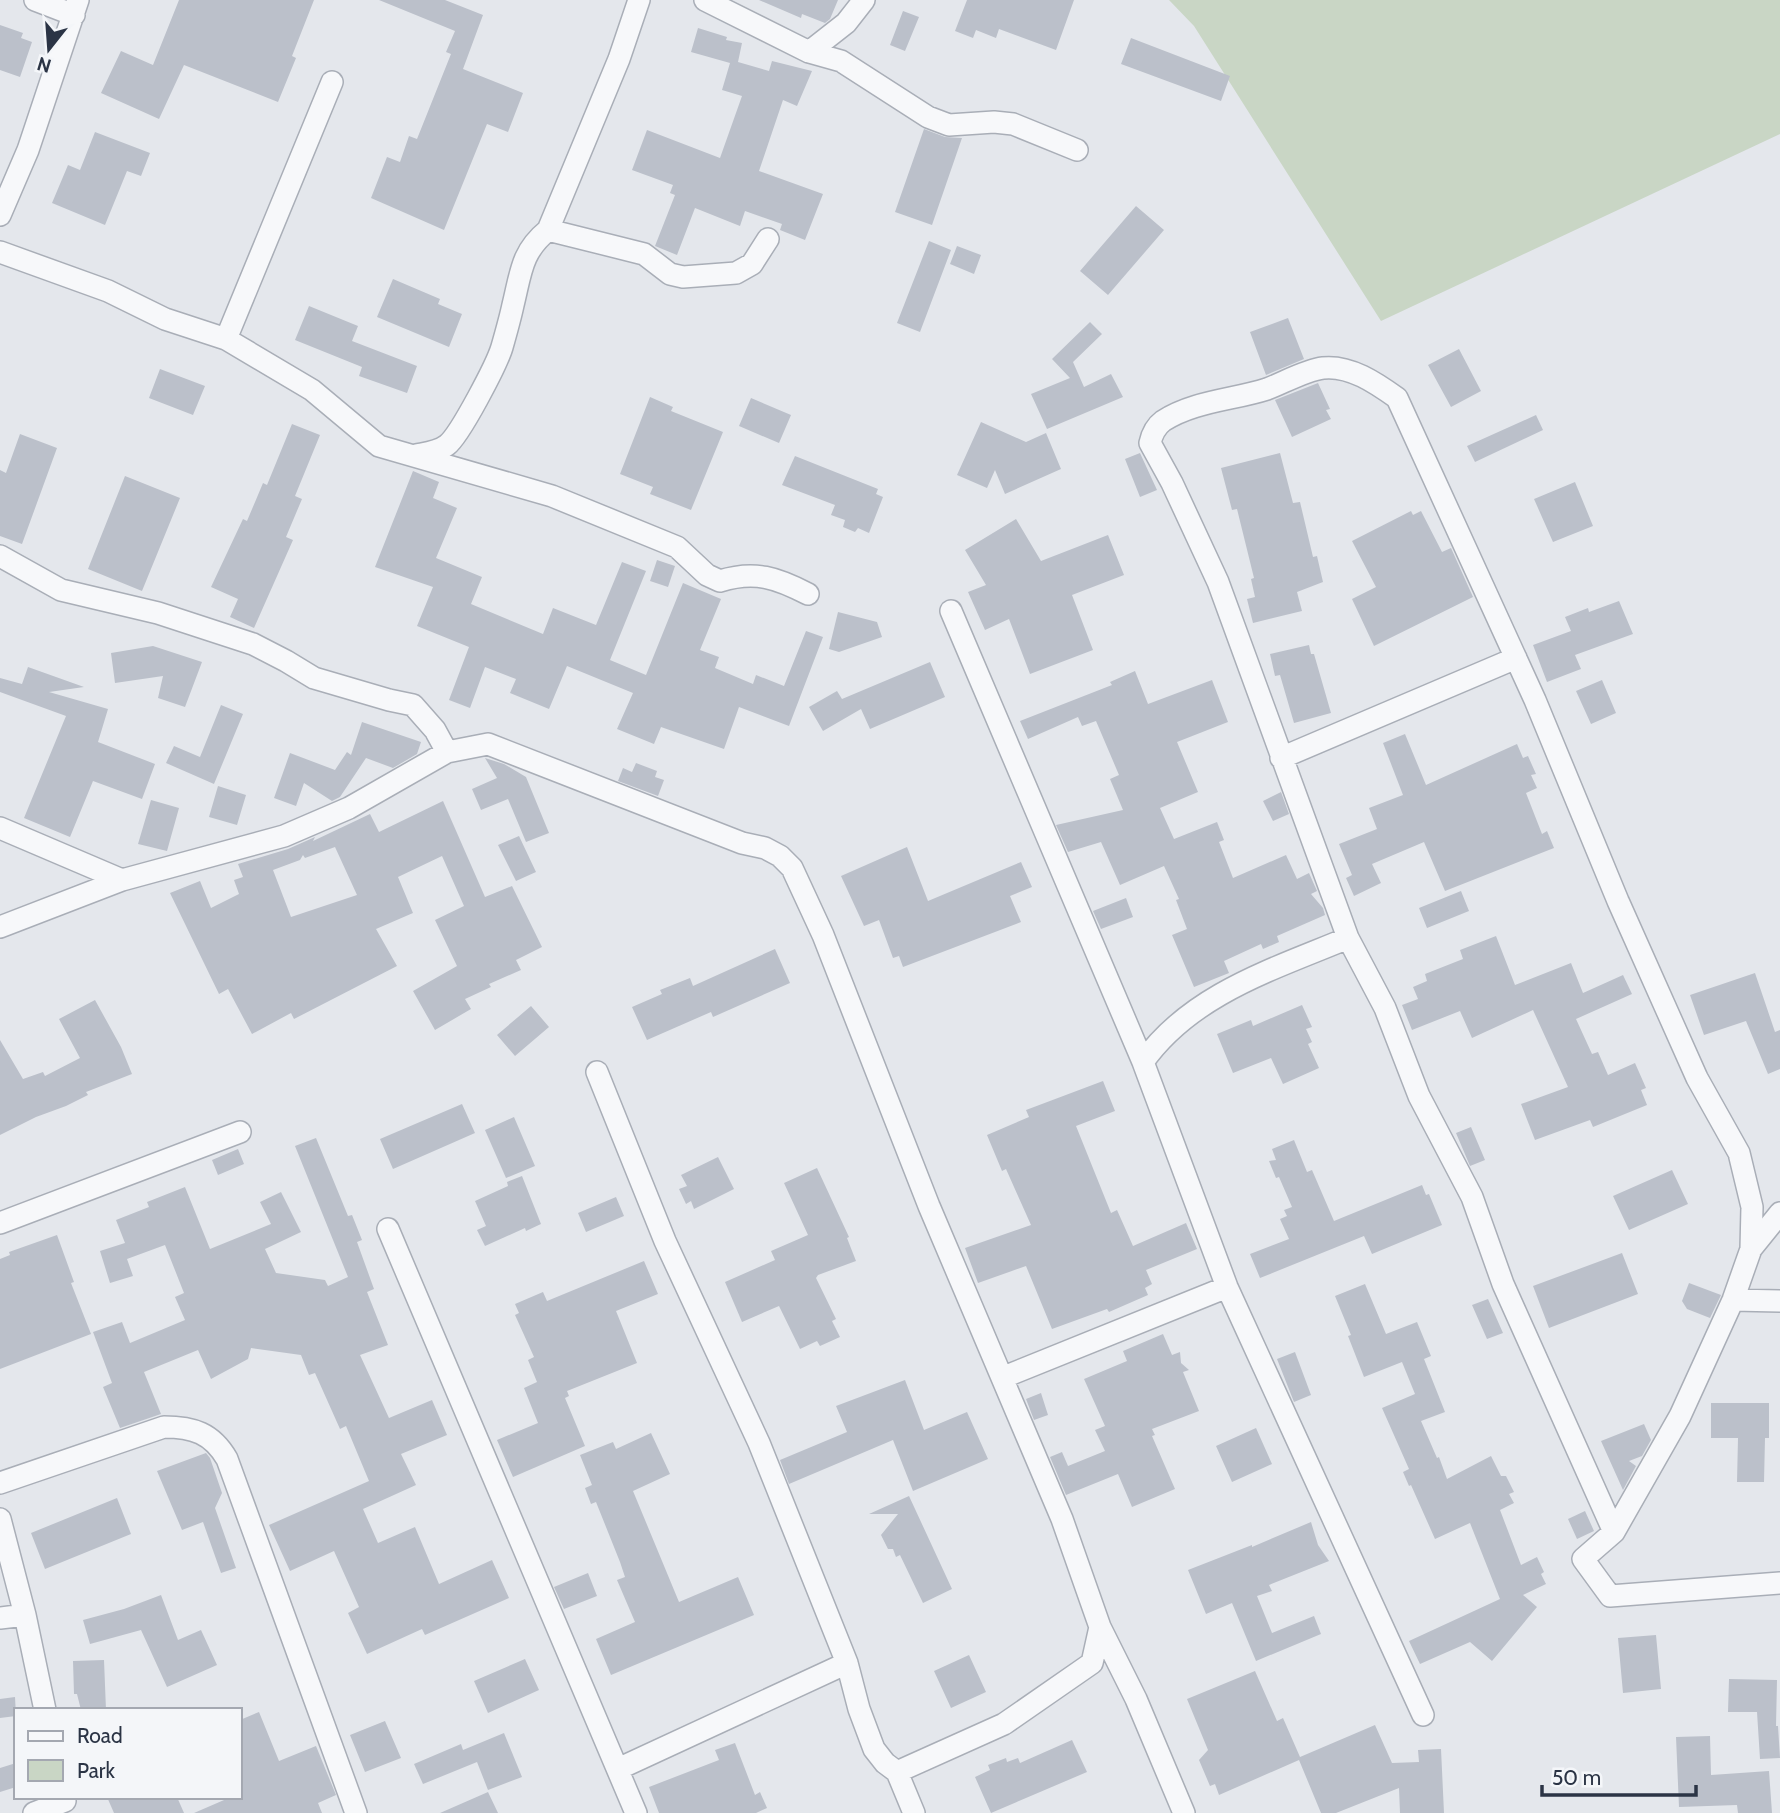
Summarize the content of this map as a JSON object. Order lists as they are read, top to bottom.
{
  "legend": ["Road", "Park"],
  "scale_bar": "50 m",
  "north": "bottom"
}
